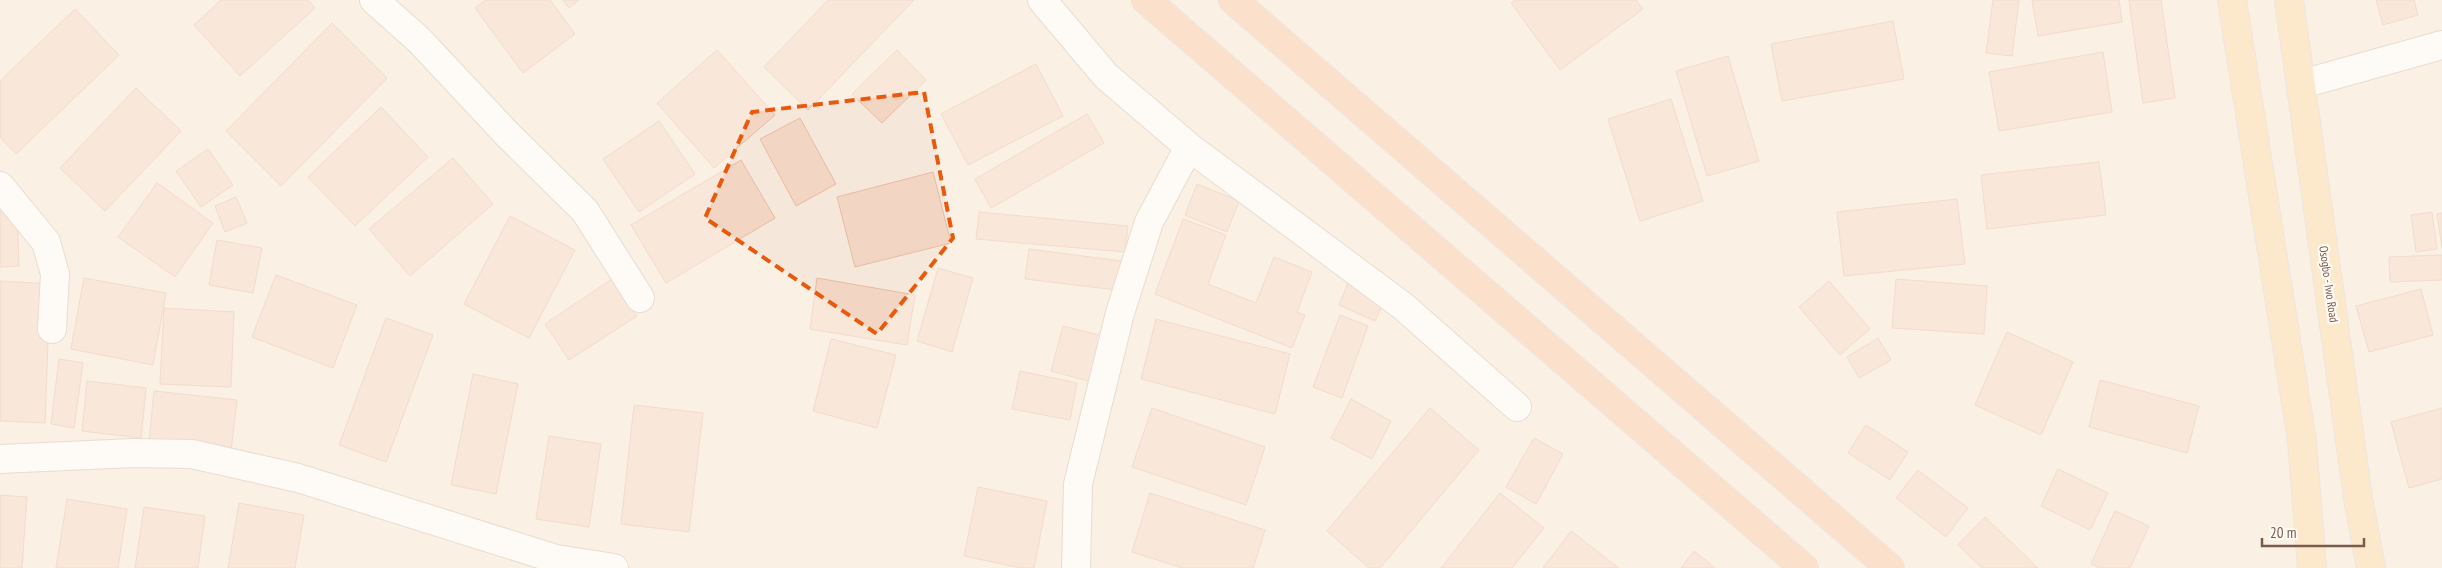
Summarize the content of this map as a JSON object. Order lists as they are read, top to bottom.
{
  "streets": {
    "main road": ["Osogbo - Iwo Road"]
  },
  "scale_bar": "20 m"
}
